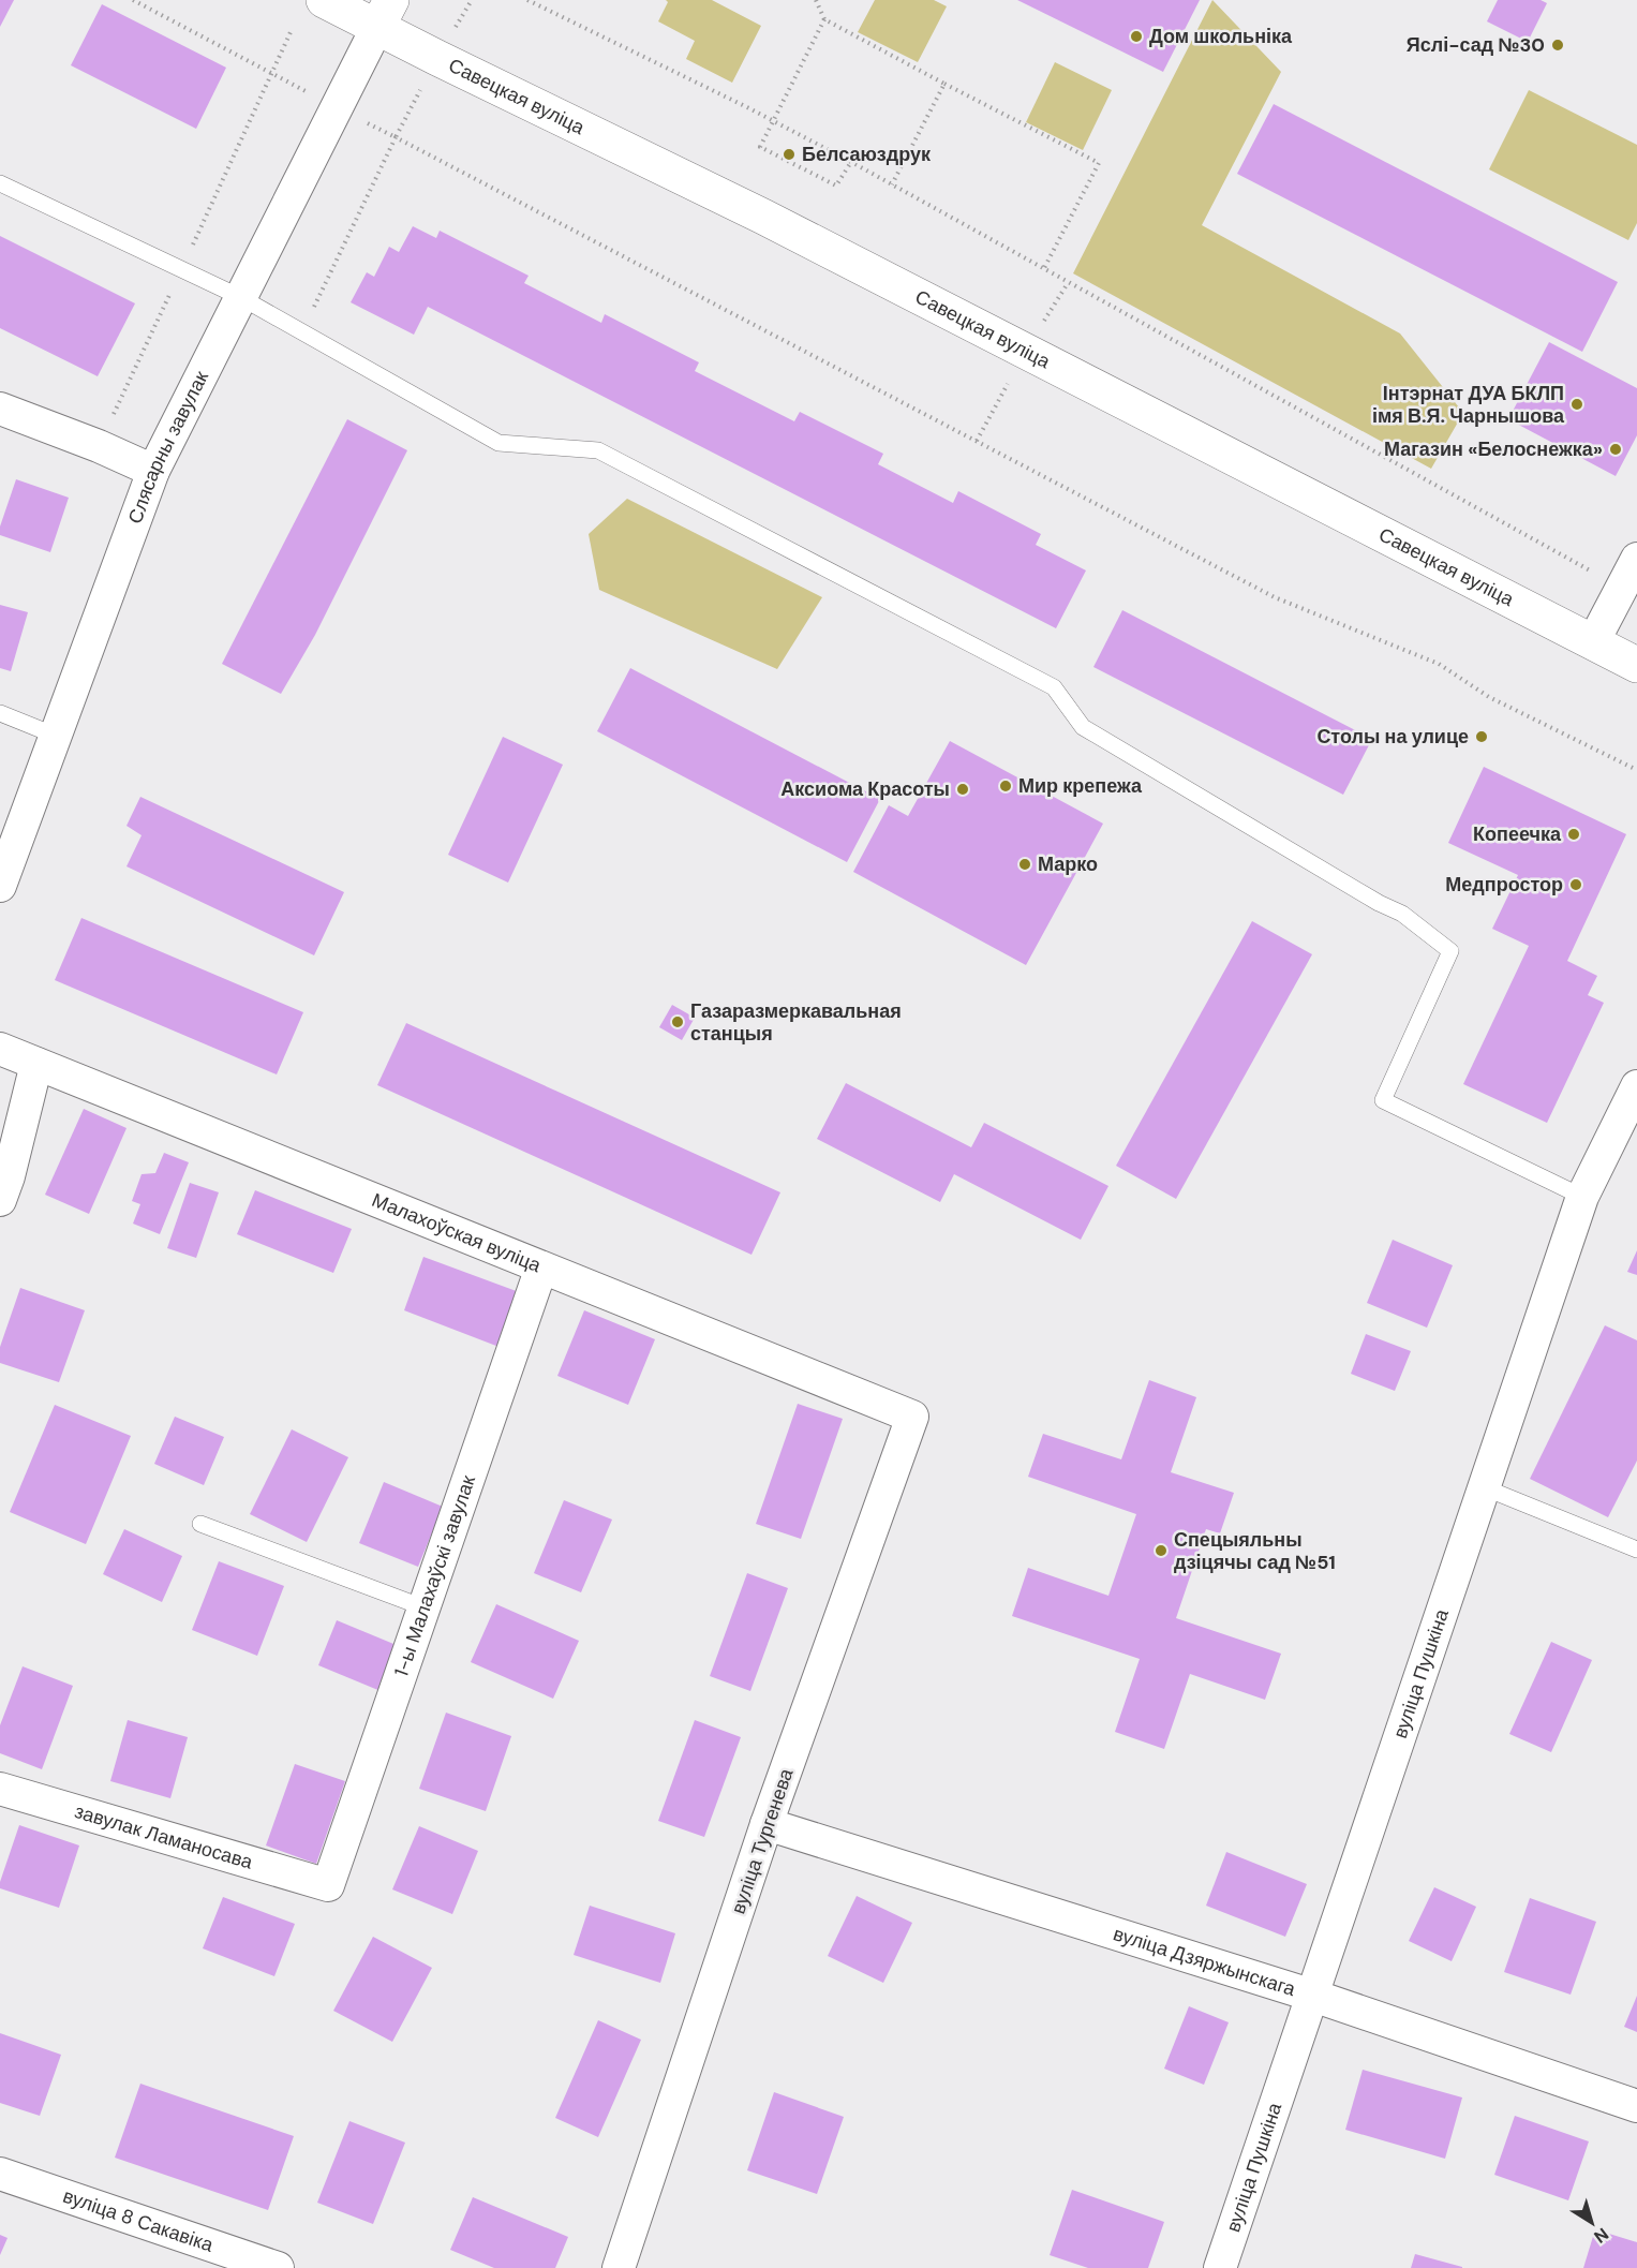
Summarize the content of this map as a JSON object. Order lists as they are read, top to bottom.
{
  "streets": {
    "main road": ["Савецкая вуліца"],
    "street": [
      "Слясарны завулак",
      "Малахоўская вуліца",
      "1-ы Малахаўскі завулак",
      "вуліца Пушкіна",
      "завулак Ламаносава",
      "вуліца Тургенева",
      "вуліца Дзяржынскага",
      "вуліца 8 Сакавіка"
    ]
  },
  "crossings": [
    ["Савецкая вуліца", "Слясарны завулак"],
    ["Малахоўская вуліца", "1-ы Малахаўскі завулак"],
    ["Малахоўская вуліца", "вуліца Тургенева"],
    ["1-ы Малахаўскі завулак", "завулак Ламаносава"],
    ["вуліца Пушкіна", "вуліца Дзяржынскага"],
    ["вуліца Тургенева", "вуліца Дзяржынскага"]
  ],
  "places": [
    "Дом школьніка",
    "Яслі-сад №30",
    "Белсаюздрук",
    "Інтэрнат ДУА БКЛП імя В.Я. Чарнышова",
    "Магазин «Белоснежка»",
    "Столы на улице",
    "Мир крепежа",
    "Аксиома Красоты",
    "Копеечка",
    "Марко",
    "Медпростор",
    "Газаразмеркавальная станцыя",
    "Спецыяльны дзіцячы сад №51"
  ],
  "north": "bottom right"
}
